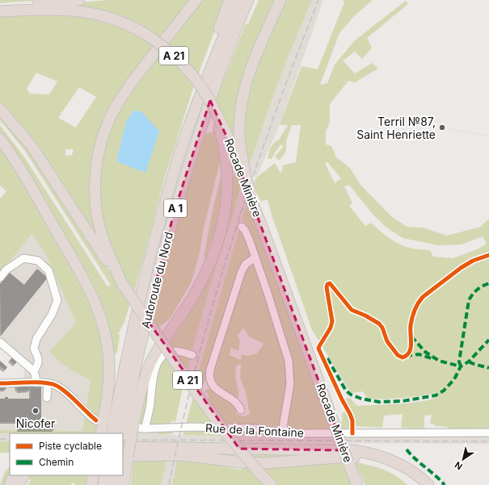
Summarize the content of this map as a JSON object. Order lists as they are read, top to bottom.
{
  "streets": {
    "highway": [
      "A 21",
      "Rocade Minière",
      "A 1",
      "Autoroute du Nord"
    ],
    "street": ["Rue de la Fontaine"]
  },
  "places": ["Terril №87, Saint Henriette", "Nicofer"],
  "legend": ["Piste cyclable", "Chemin"],
  "north": "bottom left"
}
